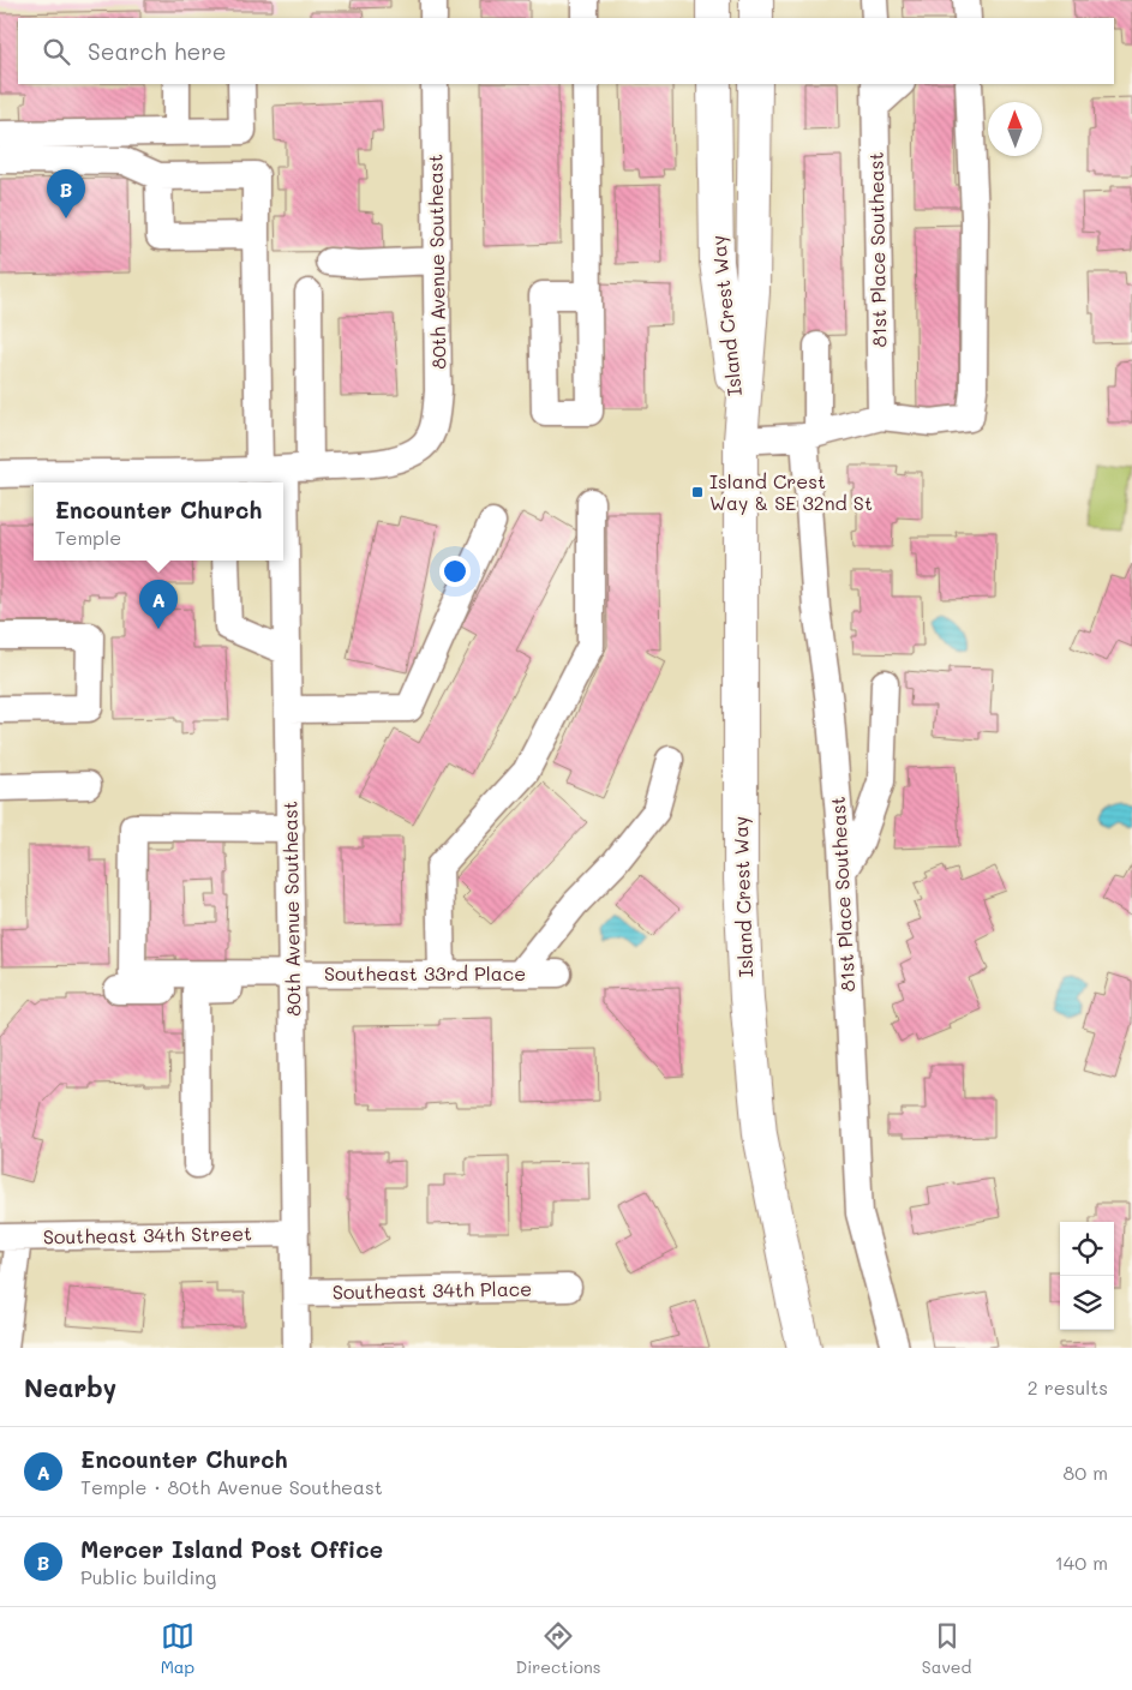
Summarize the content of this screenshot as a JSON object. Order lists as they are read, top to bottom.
{
  "streets": {
    "main road": ["Island Crest Way"],
    "street": [
      "81st Place Southeast",
      "80th Avenue Southeast",
      "Southeast 33rd Place",
      "Southeast 34th Street",
      "Southeast 34th Place"
    ]
  },
  "crossings": [
    ["80th Avenue Southeast", "Southeast 33rd Place"],
    ["80th Avenue Southeast", "Southeast 34th Street"],
    ["80th Avenue Southeast", "Southeast 34th Place"]
  ],
  "places": {
    "transit": ["Island Crest Way & SE 32nd St"]
  },
  "north": "top",
  "page": {
    "search": "Search here",
    "pins": ["B", "A"],
    "popup": ["Encounter Church", "Temple"],
    "heading": ["Nearby", "2 results"],
    "list": [
      {
        "mark": "A",
        "name": "Encounter Church",
        "note": "Temple · 80th Avenue Southeast",
        "value": "80 m"
      },
      {
        "mark": "B",
        "name": "Mercer Island Post Office",
        "note": "Public building",
        "value": "140 m"
      }
    ],
    "nav": ["Map", "Directions", "Saved"]
  }
}
